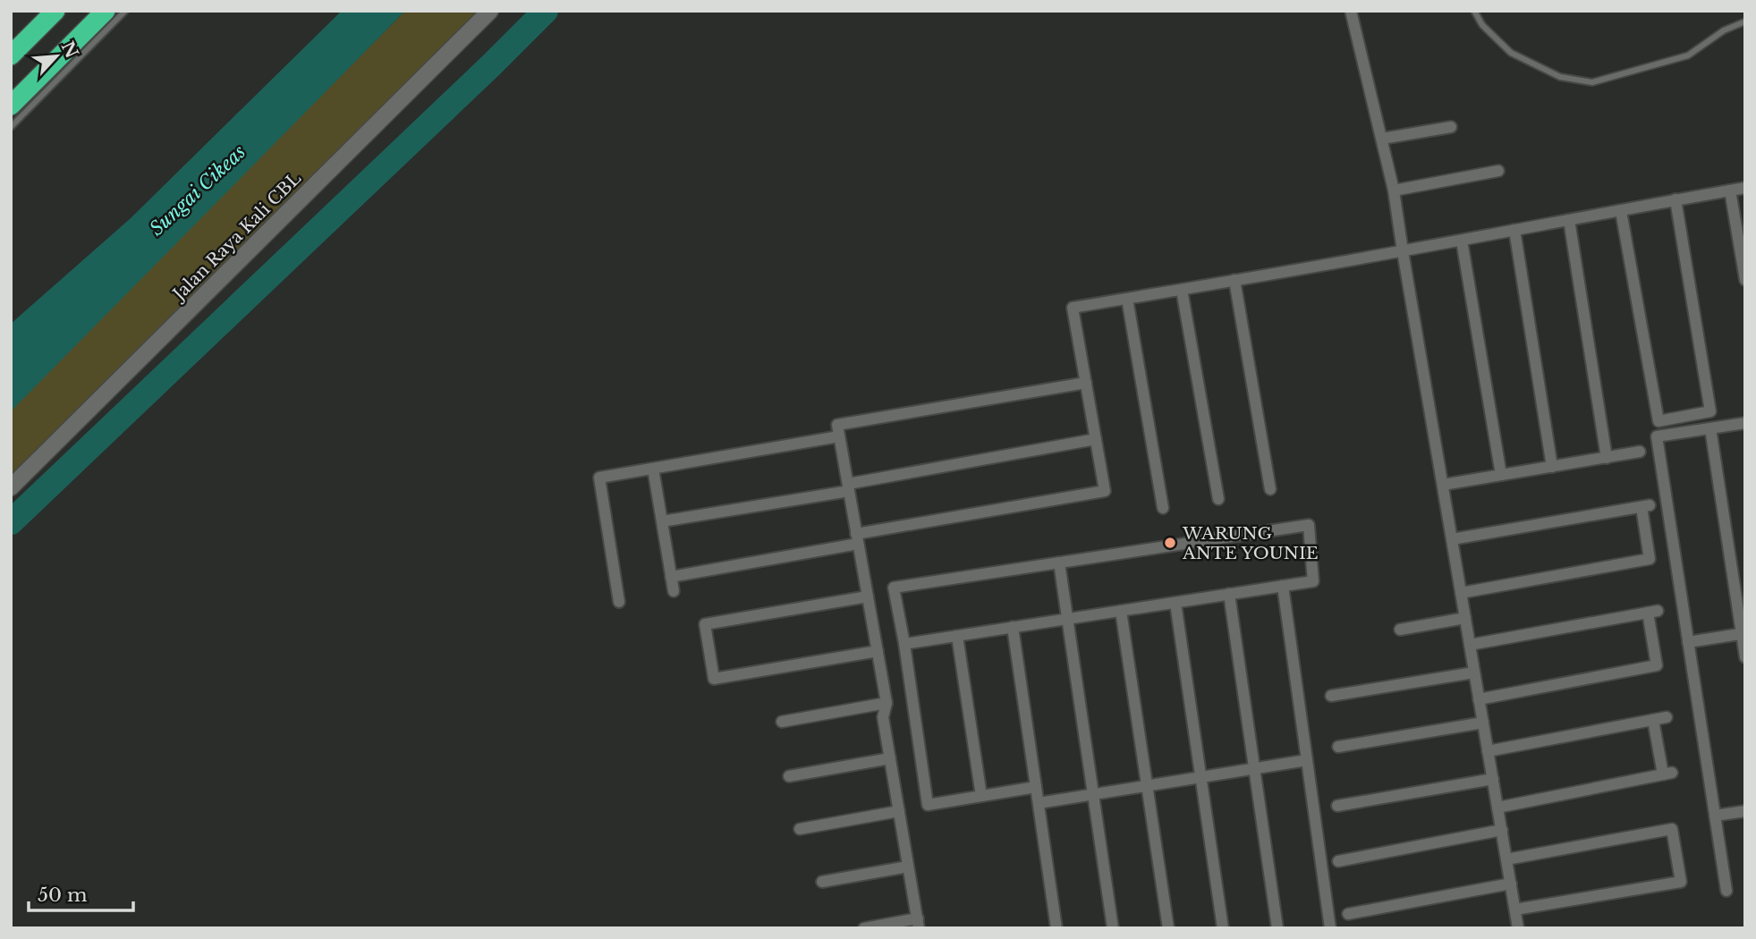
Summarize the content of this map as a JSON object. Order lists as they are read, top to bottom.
{
  "streets": {
    "main road": ["Jalan Raya Kali CBL"]
  },
  "water": ["Sungai Cikeas"],
  "places": ["WARUNG ANTE YOUNIE"],
  "scale_bar": "50 m",
  "north": "top right"
}
